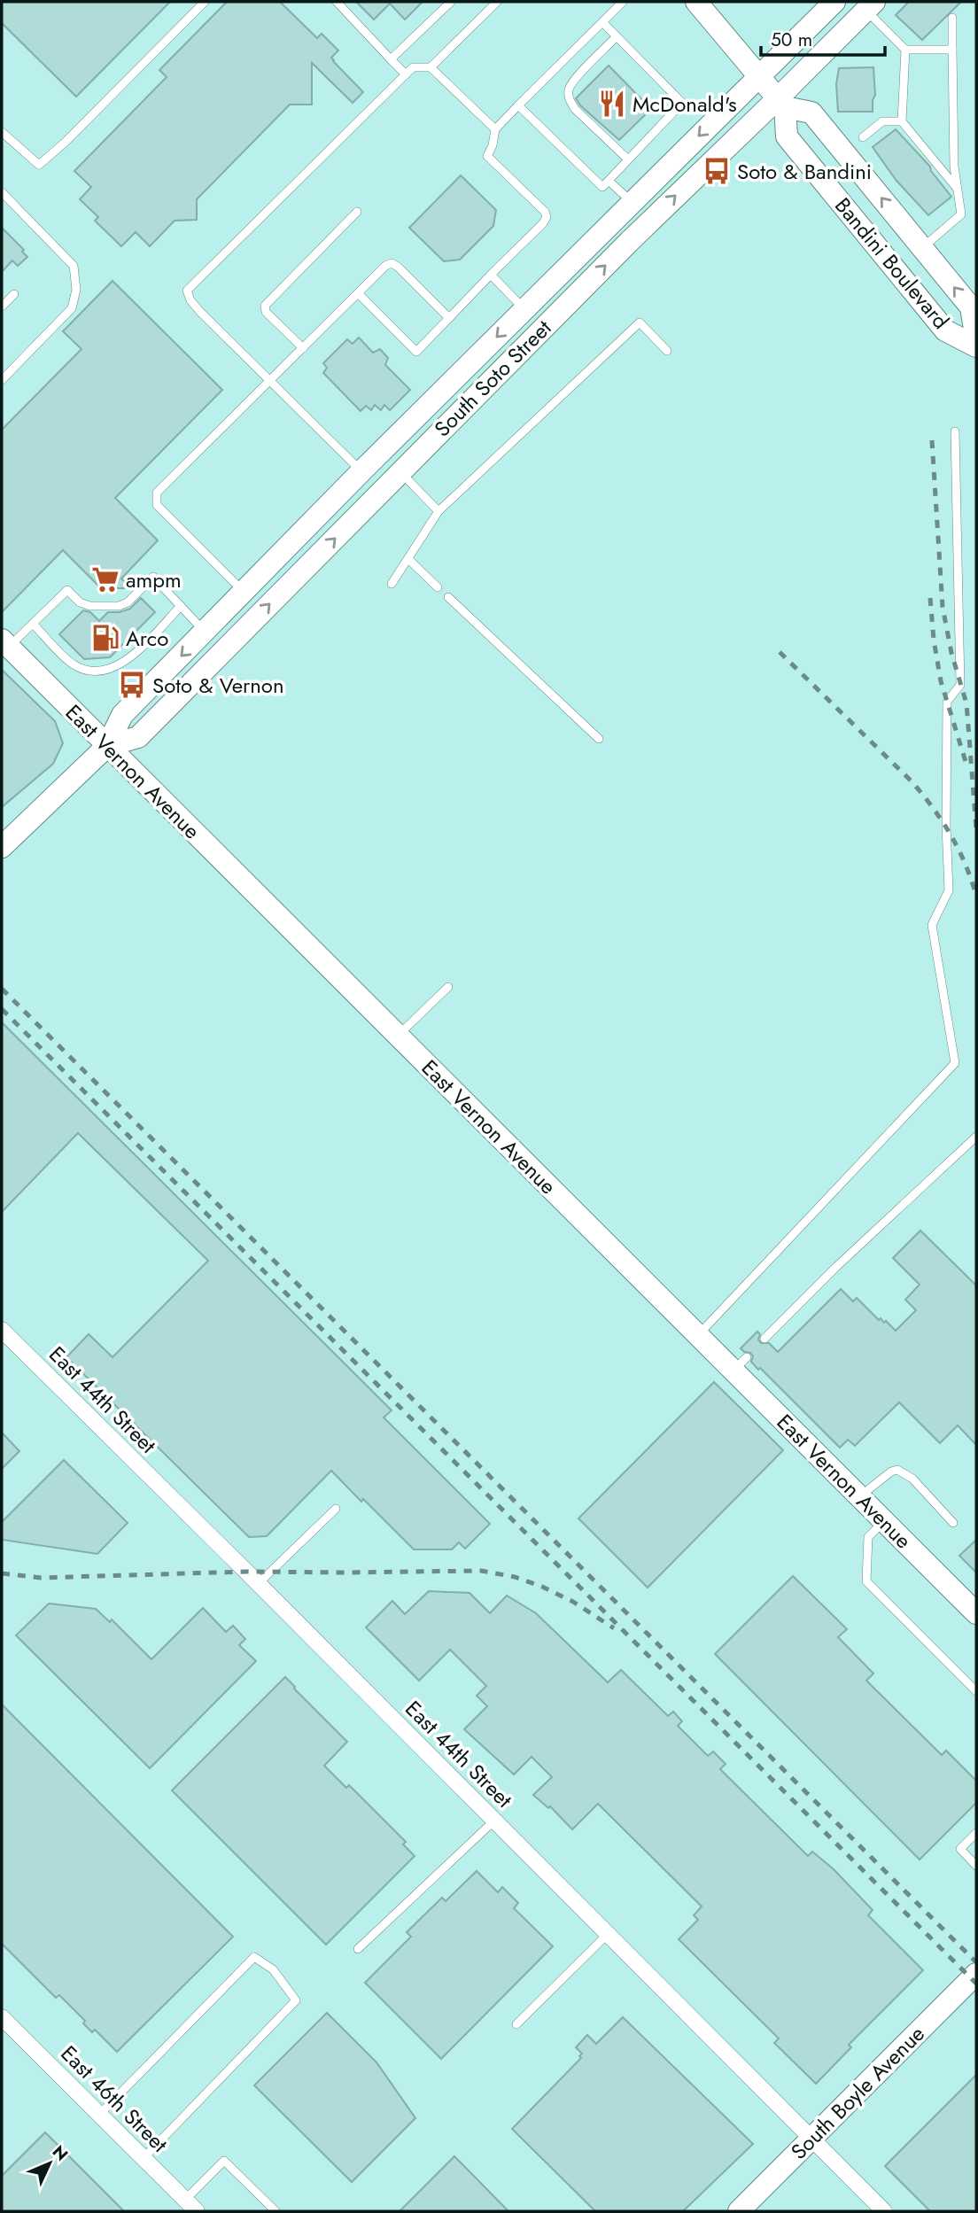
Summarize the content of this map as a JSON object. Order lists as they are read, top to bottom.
{
  "streets": {
    "main road": [
      "Bandini Boulevard",
      "South Soto Street",
      "East Vernon Avenue",
      "South Boyle Avenue"
    ],
    "street": ["East 44th Street", "East 46th Street"]
  },
  "crossings": [
    ["Bandini Boulevard", "South Soto Street"],
    ["South Soto Street", "East Vernon Avenue"],
    ["East 44th Street", "South Boyle Avenue"]
  ],
  "places": {
    "restaurant": ["McDonald's"],
    "bus stop": ["Soto & Bandini", "Soto & Vernon"],
    "supermarket": ["ampm"],
    "fuel station": ["Arco"]
  },
  "scale_bar": "50 m",
  "north": "top right"
}
